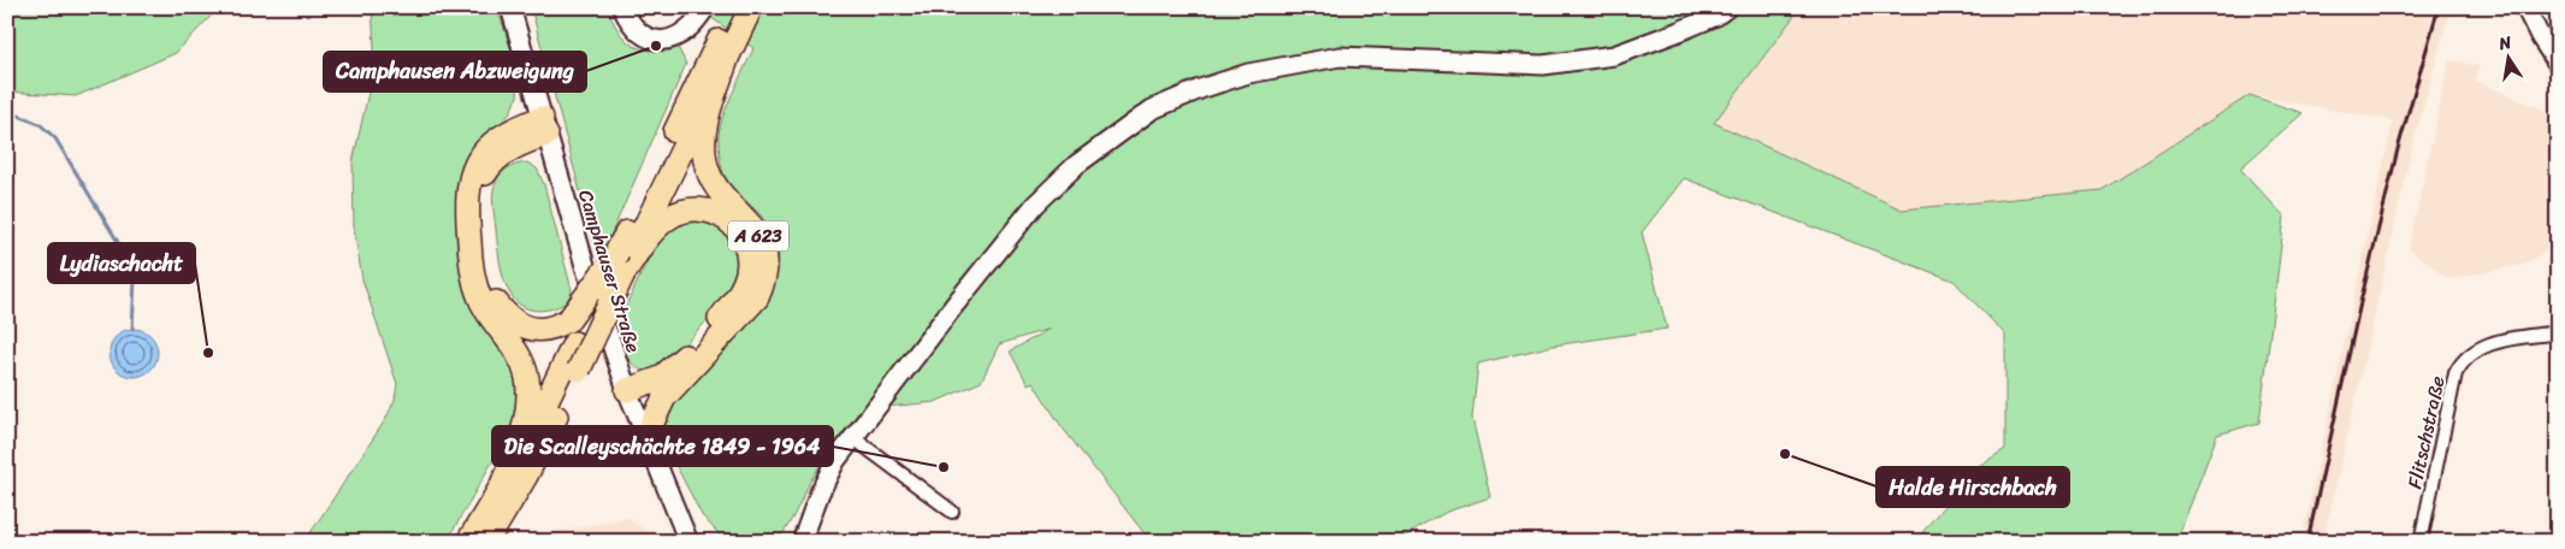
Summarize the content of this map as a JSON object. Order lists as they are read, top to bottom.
{
  "streets": {
    "highway": ["A 623"],
    "street": ["Camphauser Straße", "Flitschstraße"]
  },
  "places": [
    "Camphausen Abzweigung",
    "Lydiaschacht",
    "Halde Hirschbach",
    "Die Scalleyschächte 1849 - 1964"
  ],
  "north": "top"
}
